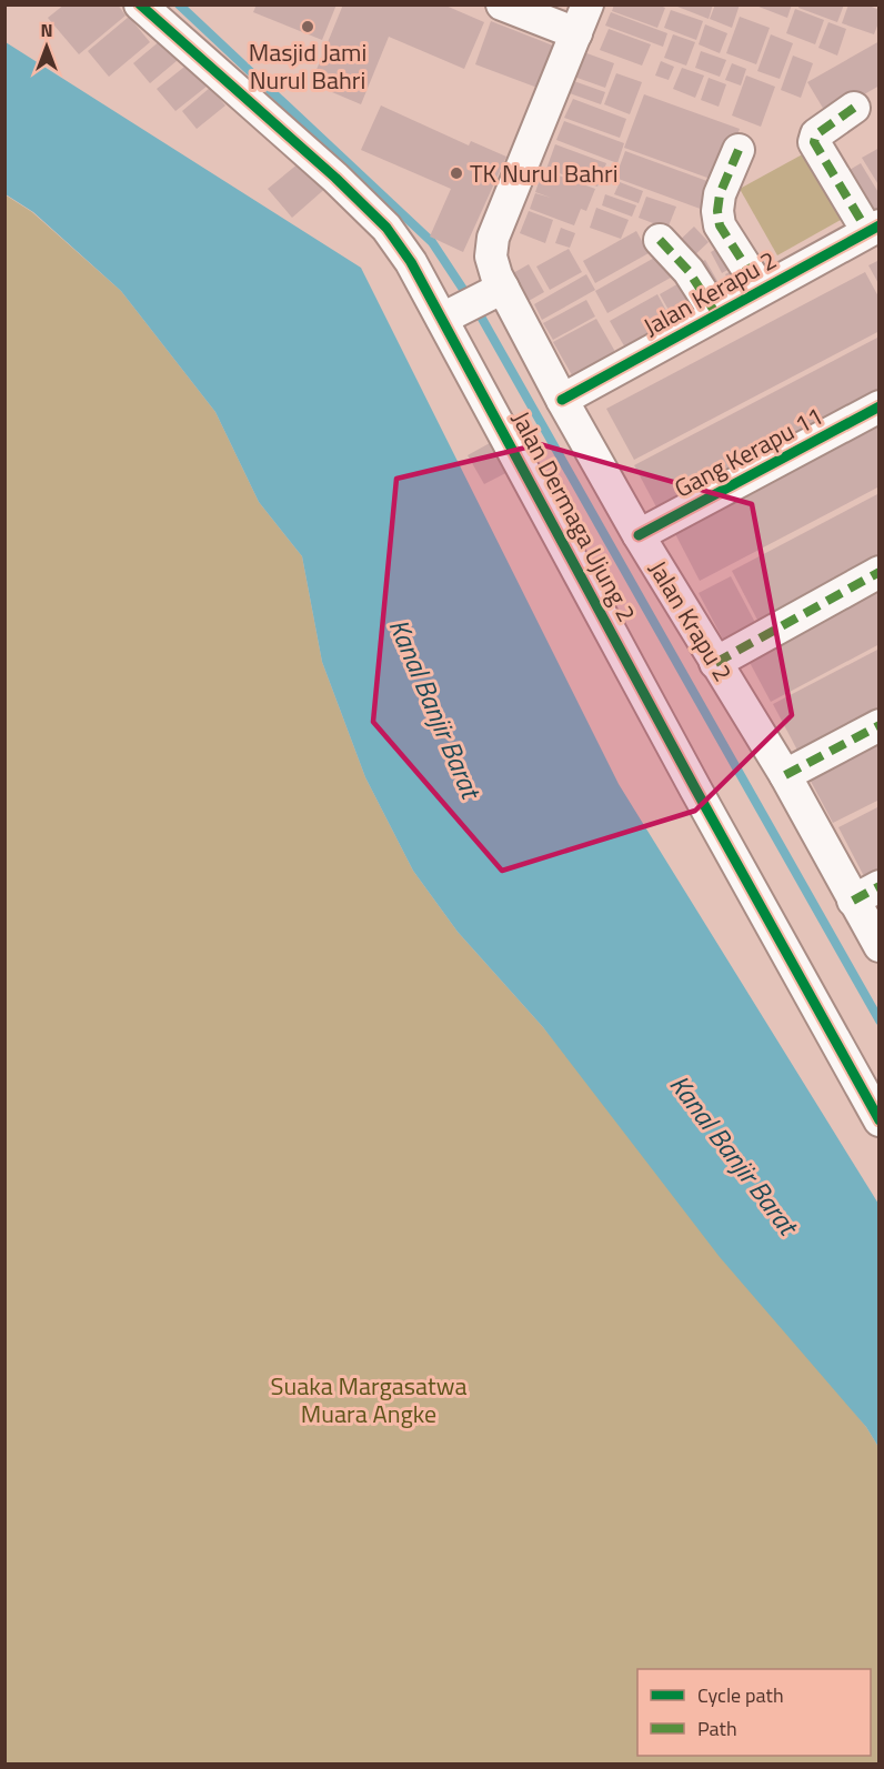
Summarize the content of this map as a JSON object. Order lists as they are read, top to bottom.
{
  "streets": {
    "street": [
      "Jalan Kerapu 2",
      "Gang Kerapu 11",
      "Jalan Dermaga Ujung 2",
      "Jalan Krapu 2"
    ]
  },
  "crossings": [
    ["Jalan Kerapu 2", "Jalan Krapu 2"],
    ["Gang Kerapu 11", "Jalan Krapu 2"]
  ],
  "water": ["Kanal Banjir Barat"],
  "parks": ["Suaka Margasatwa Muara Angke"],
  "places": ["Masjid Jami Nurul Bahri", "TK Nurul Bahri"],
  "legend": ["Cycle path", "Path"],
  "north": "top"
}
